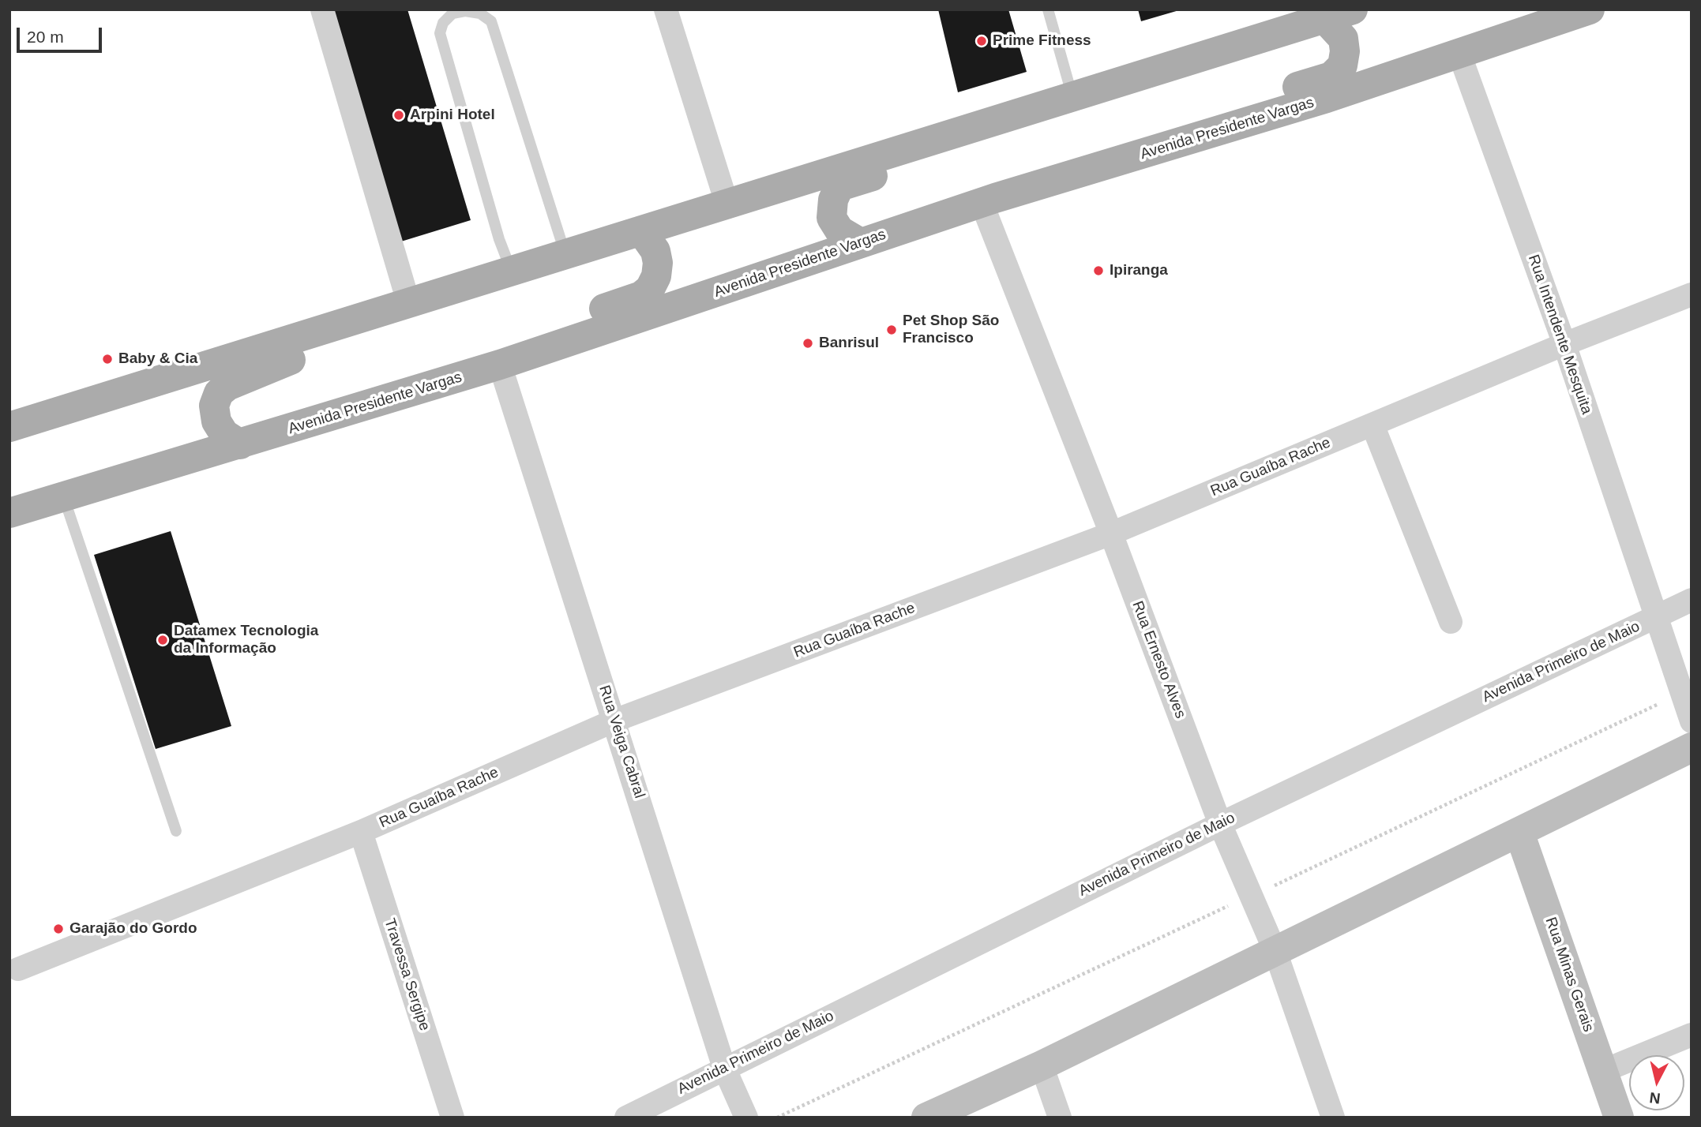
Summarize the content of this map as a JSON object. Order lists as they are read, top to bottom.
{
  "streets": {
    "main road": ["Avenida Presidente Vargas", "Rua Minas Gerais"],
    "street": [
      "Rua Intendente Mesquita",
      "Rua Guaíba Rache",
      "Rua Ernesto Alves",
      "Avenida Primeiro de Maio",
      "Rua Veiga Cabral",
      "Travessa Sergipe"
    ]
  },
  "crossings": [
    ["Avenida Presidente Vargas", "Rua Intendente Mesquita"],
    ["Avenida Presidente Vargas", "Rua Ernesto Alves"],
    ["Avenida Presidente Vargas", "Rua Veiga Cabral"],
    ["Rua Intendente Mesquita", "Rua Guaíba Rache"],
    ["Rua Intendente Mesquita", "Avenida Primeiro de Maio"],
    ["Rua Guaíba Rache", "Rua Ernesto Alves"],
    ["Rua Guaíba Rache", "Rua Veiga Cabral"],
    ["Rua Guaíba Rache", "Travessa Sergipe"],
    ["Rua Ernesto Alves", "Avenida Primeiro de Maio"],
    ["Avenida Primeiro de Maio", "Rua Veiga Cabral"]
  ],
  "places": [
    "Prime Fitness",
    "Arpini Hotel",
    "Ipiranga",
    "Pet Shop São Francisco",
    "Banrisul",
    "Baby & Cia",
    "Datamex Tecnologia da Informação",
    "Garajão do Gordo"
  ],
  "scale_bar": "20 m",
  "north": "bottom"
}
